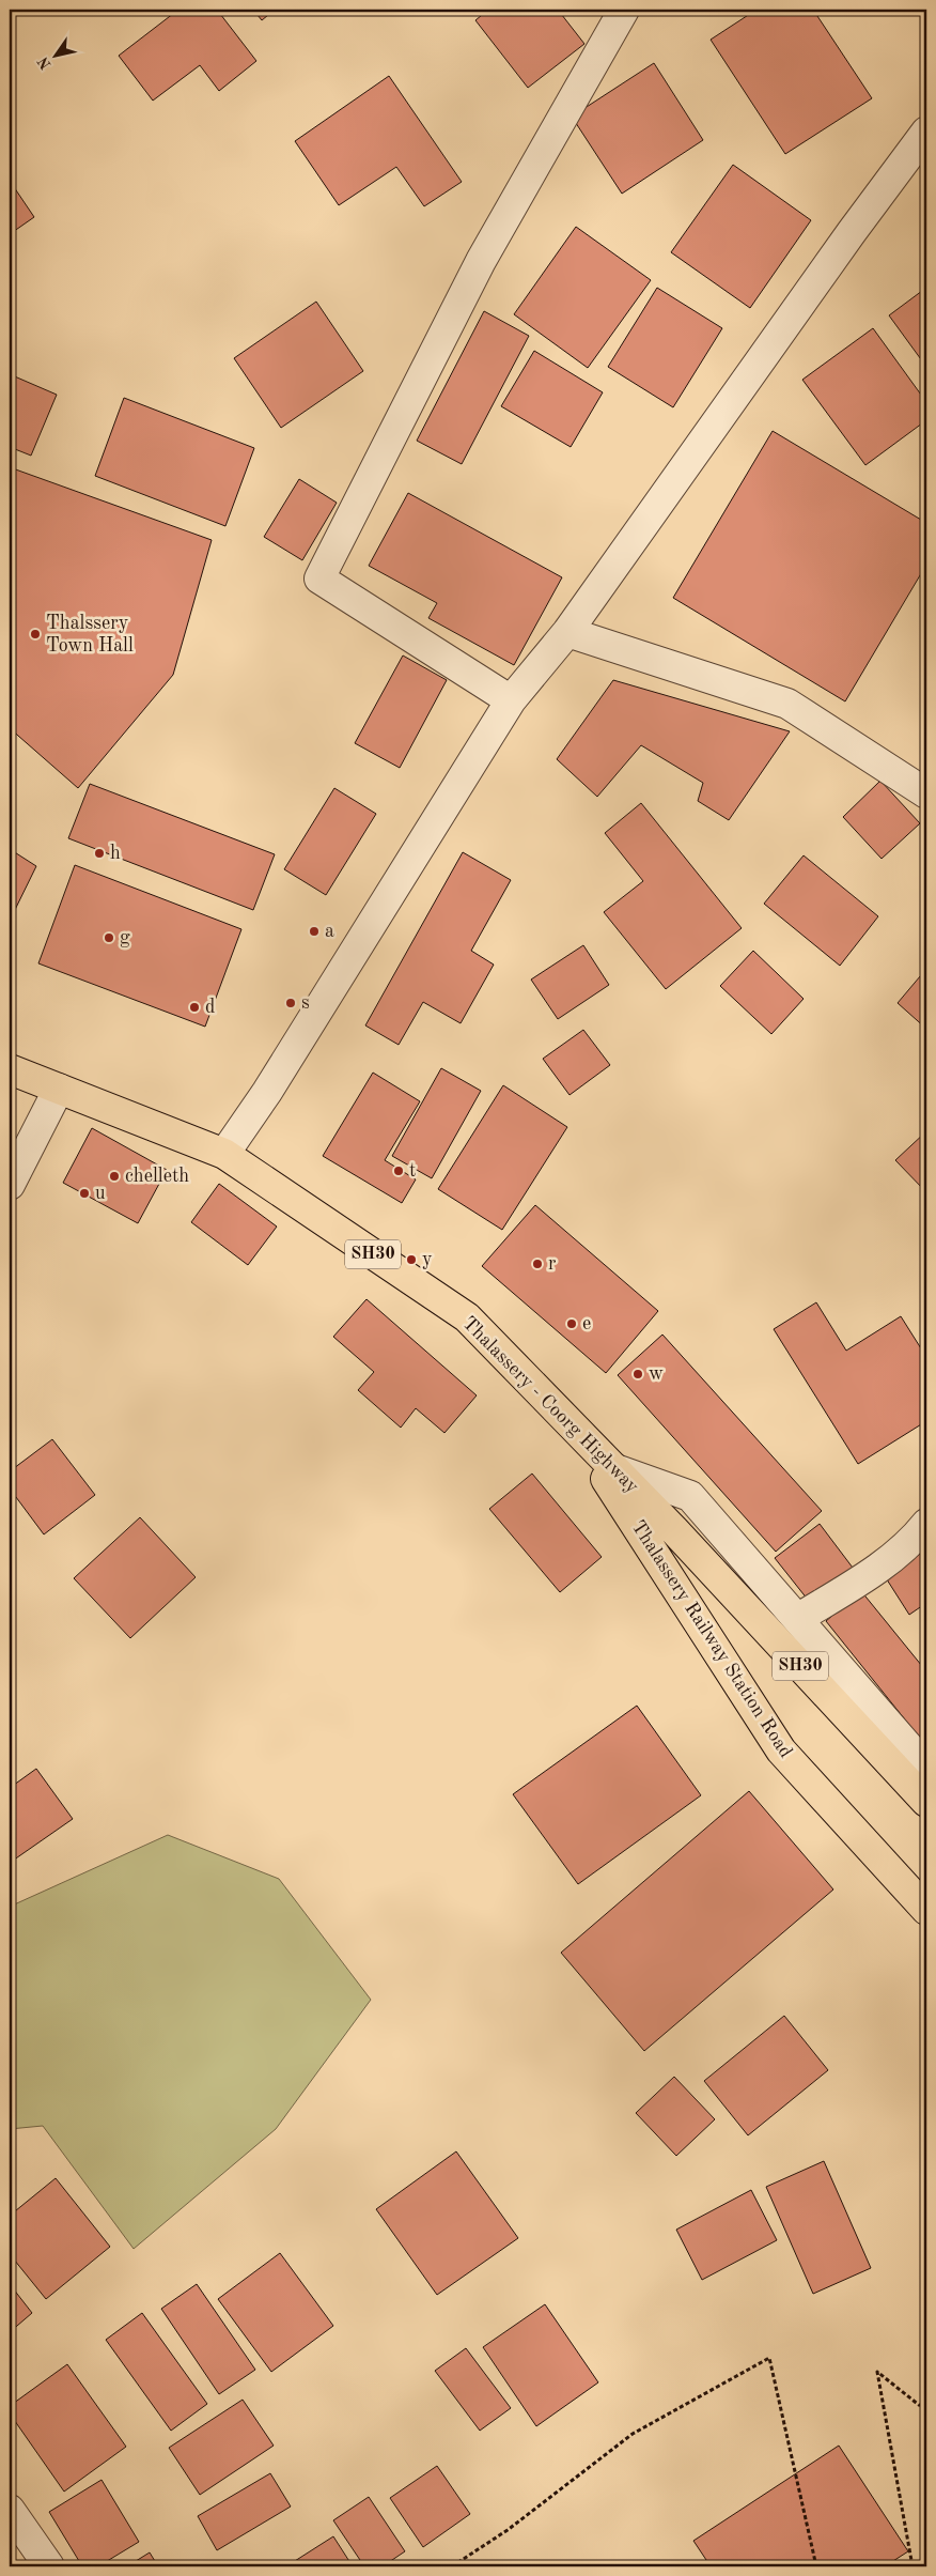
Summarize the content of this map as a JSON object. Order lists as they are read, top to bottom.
{
  "streets": {
    "main road": ["SH30", "Thalassery - Coorg Highway", "Thalassery Railway Station Road"]
  },
  "crossings": [
    ["Thalassery - Coorg Highway", "Thalassery Railway Station Road"]
  ],
  "places": [
    "Thalssery Town Hall",
    "h",
    "a",
    "g",
    "s",
    "d",
    "t",
    "chelleth",
    "u",
    "y",
    "r",
    "e",
    "w"
  ],
  "north": "bottom left"
}
